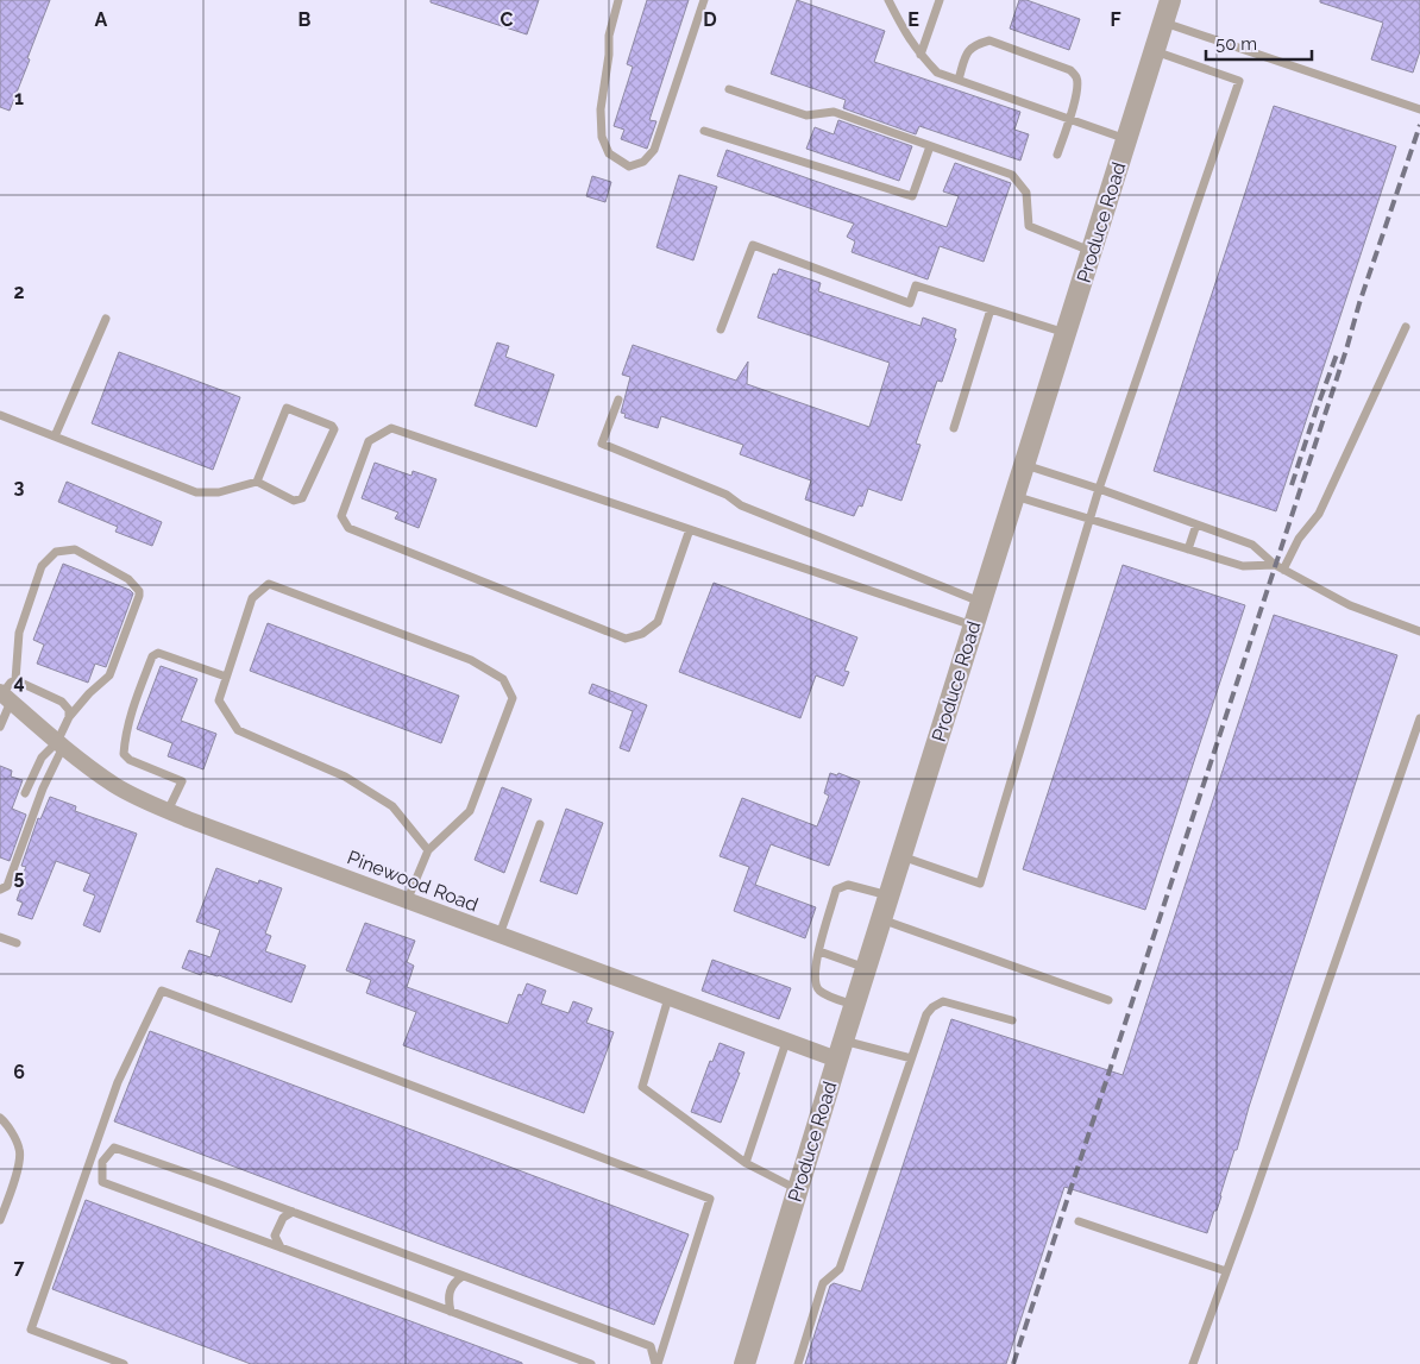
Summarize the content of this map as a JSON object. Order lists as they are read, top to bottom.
{
  "streets": {
    "street": ["Produce Road", "Pinewood Road"]
  },
  "crossings": [
    ["Produce Road", "Pinewood Road"]
  ],
  "scale_bar": "50 m",
  "grid": {
    "columns": [
      "A",
      "B",
      "C",
      "D",
      "E",
      "F"
    ],
    "rows": [
      "1",
      "2",
      "3",
      "4",
      "5",
      "6",
      "7"
    ]
  }
}
